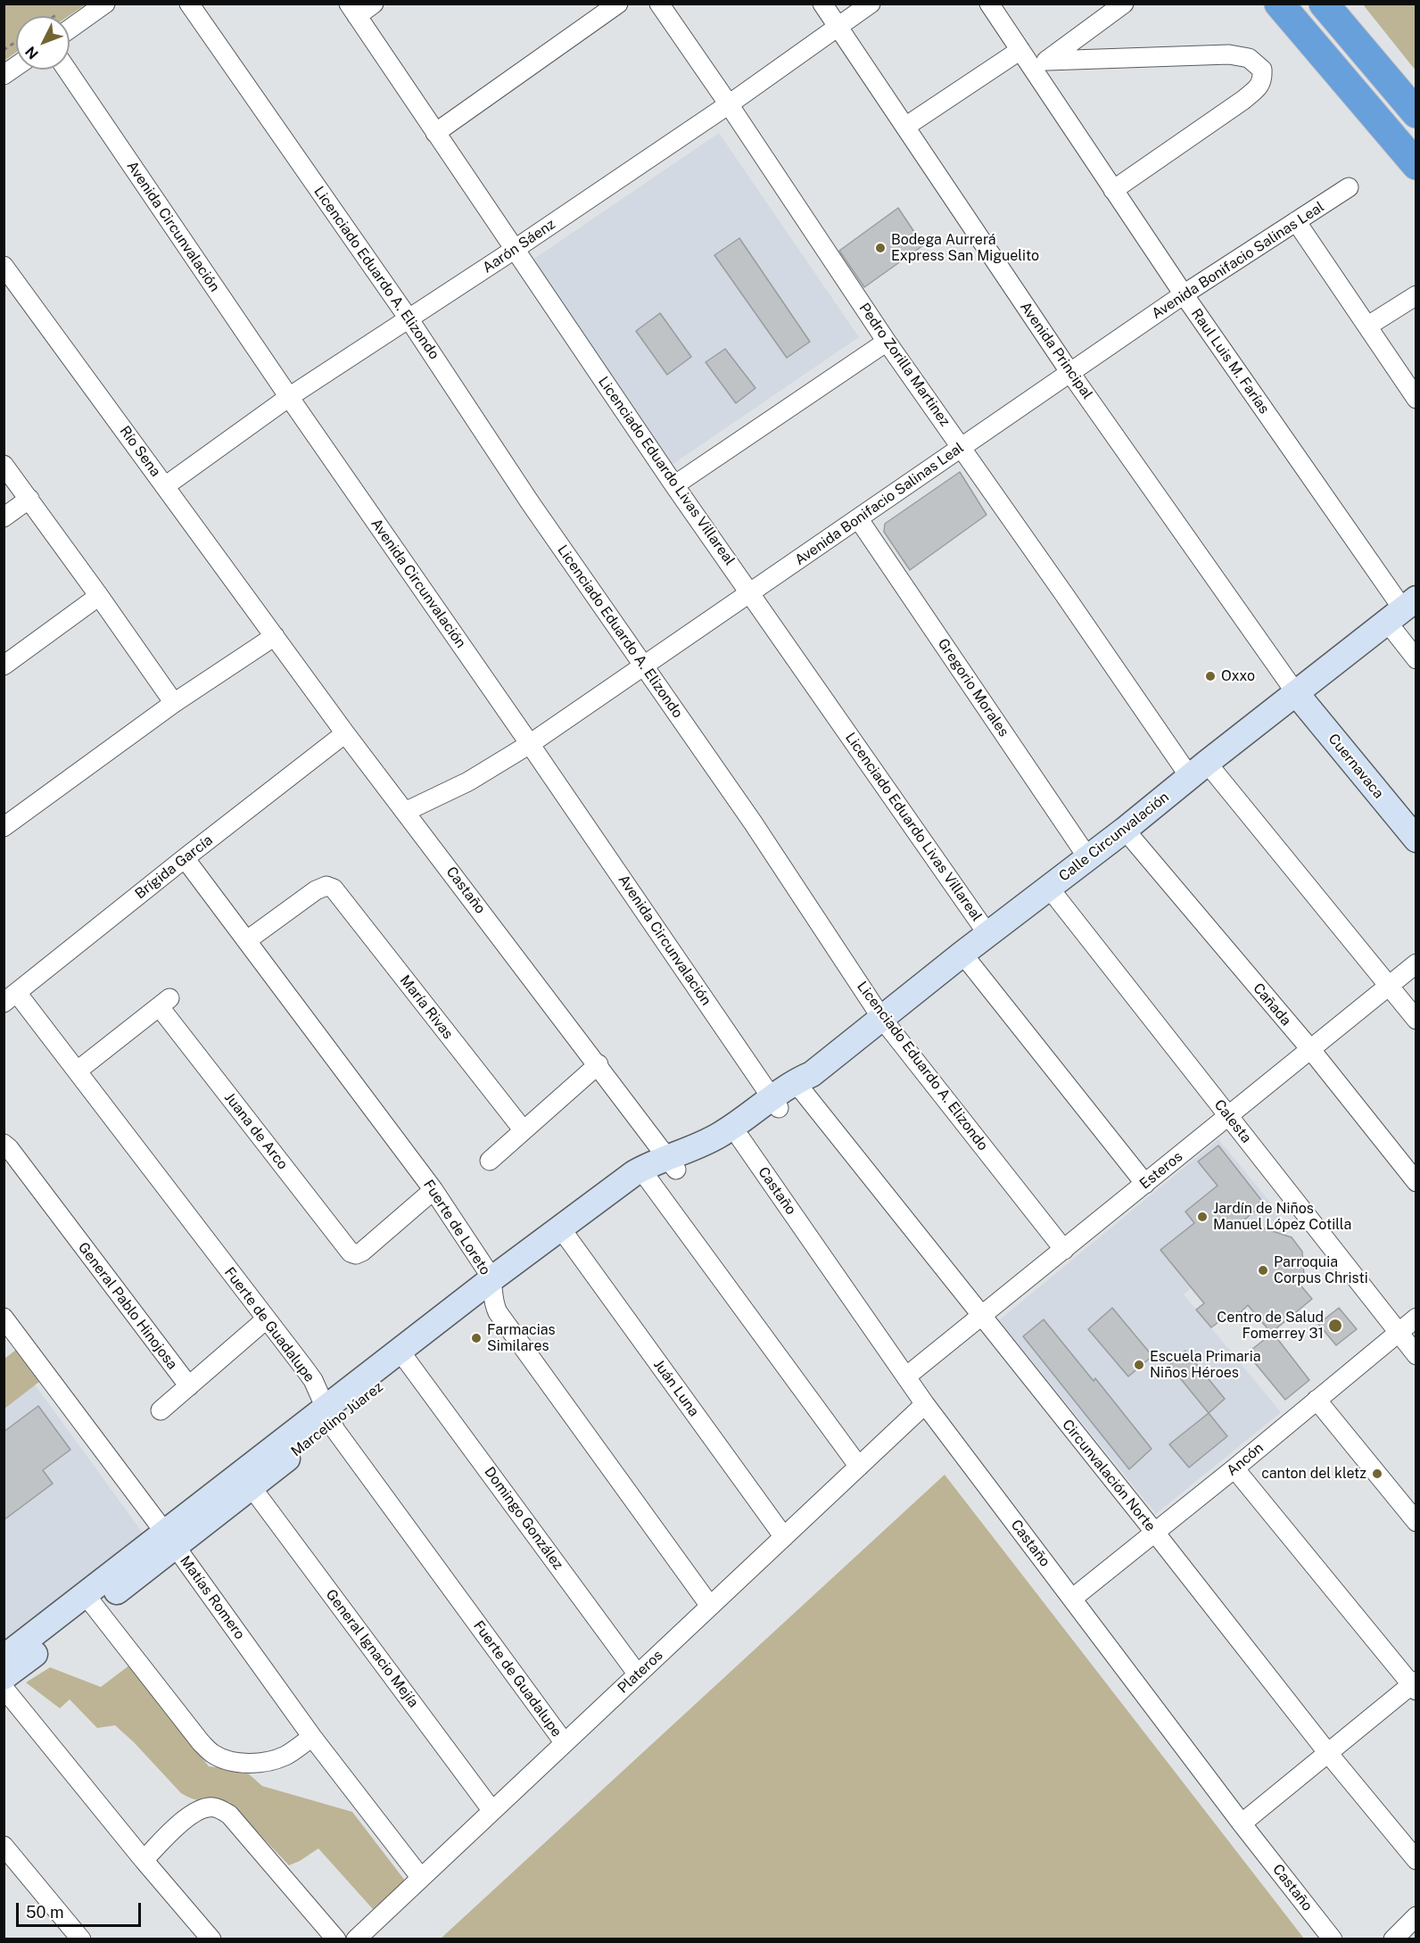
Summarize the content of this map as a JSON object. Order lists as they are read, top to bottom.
{
  "streets": {
    "street": [
      "Avenida Circunvalación",
      "Aarón Sáenz",
      "Avenida Bonifacio Salinas Leal",
      "Licenciado Eduardo A. Elizondo",
      "Avenida Principal",
      "Raul Luis M. Farías",
      "Pedro Zorilla Martinez",
      "Río Sena",
      "Licenciado Eduardo Livas Villareal",
      "Gregorio Morales",
      "Cuernavaca",
      "Calle Circunvalación",
      "Brígida García",
      "Castaño",
      "Cañada",
      "María Rivas",
      "Calesta",
      "Juana de Arco",
      "Esteros",
      "Fuerte de Loreto",
      "General Pablo Hinojosa",
      "Fuerte de Guadalupe",
      "Juán Luna",
      "Marcelino Júarez",
      "Ancón",
      "Circunvalación Norte",
      "Domingo González",
      "Matías Romero",
      "General Ignacio Mejía",
      "Plateros"
    ]
  },
  "crossings": [
    ["Avenida Circunvalación", "Aarón Sáenz"],
    ["Avenida Circunvalación", "Avenida Bonifacio Salinas Leal"],
    ["Avenida Circunvalación", "Calle Circunvalación"],
    ["Aarón Sáenz", "Licenciado Eduardo A. Elizondo"],
    ["Aarón Sáenz", "Avenida Principal"],
    ["Aarón Sáenz", "Pedro Zorilla Martinez"],
    ["Aarón Sáenz", "Río Sena"],
    ["Aarón Sáenz", "Licenciado Eduardo Livas Villareal"],
    ["Avenida Bonifacio Salinas Leal", "Licenciado Eduardo A. Elizondo"],
    ["Avenida Bonifacio Salinas Leal", "Avenida Principal"],
    ["Avenida Bonifacio Salinas Leal", "Raul Luis M. Farías"],
    ["Avenida Bonifacio Salinas Leal", "Pedro Zorilla Martinez"],
    ["Avenida Bonifacio Salinas Leal", "Licenciado Eduardo Livas Villareal"],
    ["Avenida Bonifacio Salinas Leal", "Gregorio Morales"],
    ["Avenida Bonifacio Salinas Leal", "Castaño"],
    ["Licenciado Eduardo A. Elizondo", "Calle Circunvalación"],
    ["Licenciado Eduardo A. Elizondo", "Esteros"],
    ["Avenida Principal", "Cuernavaca"],
    ["Avenida Principal", "Calle Circunvalación"],
    ["Raul Luis M. Farías", "Calle Circunvalación"],
    ["Pedro Zorilla Martinez", "Calle Circunvalación"],
    ["Pedro Zorilla Martinez", "Esteros"],
    ["Río Sena", "Castaño"],
    ["Licenciado Eduardo Livas Villareal", "Calle Circunvalación"],
    ["Gregorio Morales", "Calle Circunvalación"],
    ["Cuernavaca", "Calle Circunvalación"],
    ["Calle Circunvalación", "Castaño"],
    ["Calle Circunvalación", "Cañada"],
    ["Calle Circunvalación", "Calesta"],
    ["Calle Circunvalación", "Marcelino Júarez"],
    ["Calle Circunvalación", "Circunvalación Norte"],
    ["Brígida García", "Castaño"],
    ["Brígida García", "Fuerte de Loreto"],
    ["Brígida García", "Fuerte de Guadalupe"],
    ["Castaño", "Esteros"],
    ["Castaño", "Marcelino Júarez"],
    ["Castaño", "Ancón"],
    ["Castaño", "Plateros"],
    ["Cañada", "Esteros"],
    ["María Rivas", "Fuerte de Loreto"],
    ["Calesta", "Esteros"],
    ["Calesta", "Ancón"],
    ["Juana de Arco", "Fuerte de Loreto"],
    ["Juana de Arco", "Fuerte de Guadalupe"],
    ["Esteros", "Circunvalación Norte"],
    ["Fuerte de Loreto", "Marcelino Júarez"],
    ["Fuerte de Loreto", "Plateros"],
    ["Fuerte de Guadalupe", "Marcelino Júarez"],
    ["Fuerte de Guadalupe", "Plateros"],
    ["Juán Luna", "Marcelino Júarez"],
    ["Juán Luna", "Plateros"],
    ["Marcelino Júarez", "Domingo González"],
    ["Marcelino Júarez", "Matías Romero"],
    ["Marcelino Júarez", "General Ignacio Mejía"],
    ["Ancón", "Circunvalación Norte"],
    ["Domingo González", "Plateros"],
    ["Matías Romero", "Plateros"],
    ["General Ignacio Mejía", "Plateros"]
  ],
  "places": [
    "Bodega Aurrerá Express San Miguelito",
    "Oxxo",
    "Jardín de Niños Manuel López Cotilla",
    "Parroquia Corpus Christi",
    "Centro de Salud Fomerrey 31",
    "Farmacias Similares",
    "Escuela Primaria Niños Héroes",
    "canton del kletz"
  ],
  "scale_bar": "50 m",
  "north": "bottom left"
}
